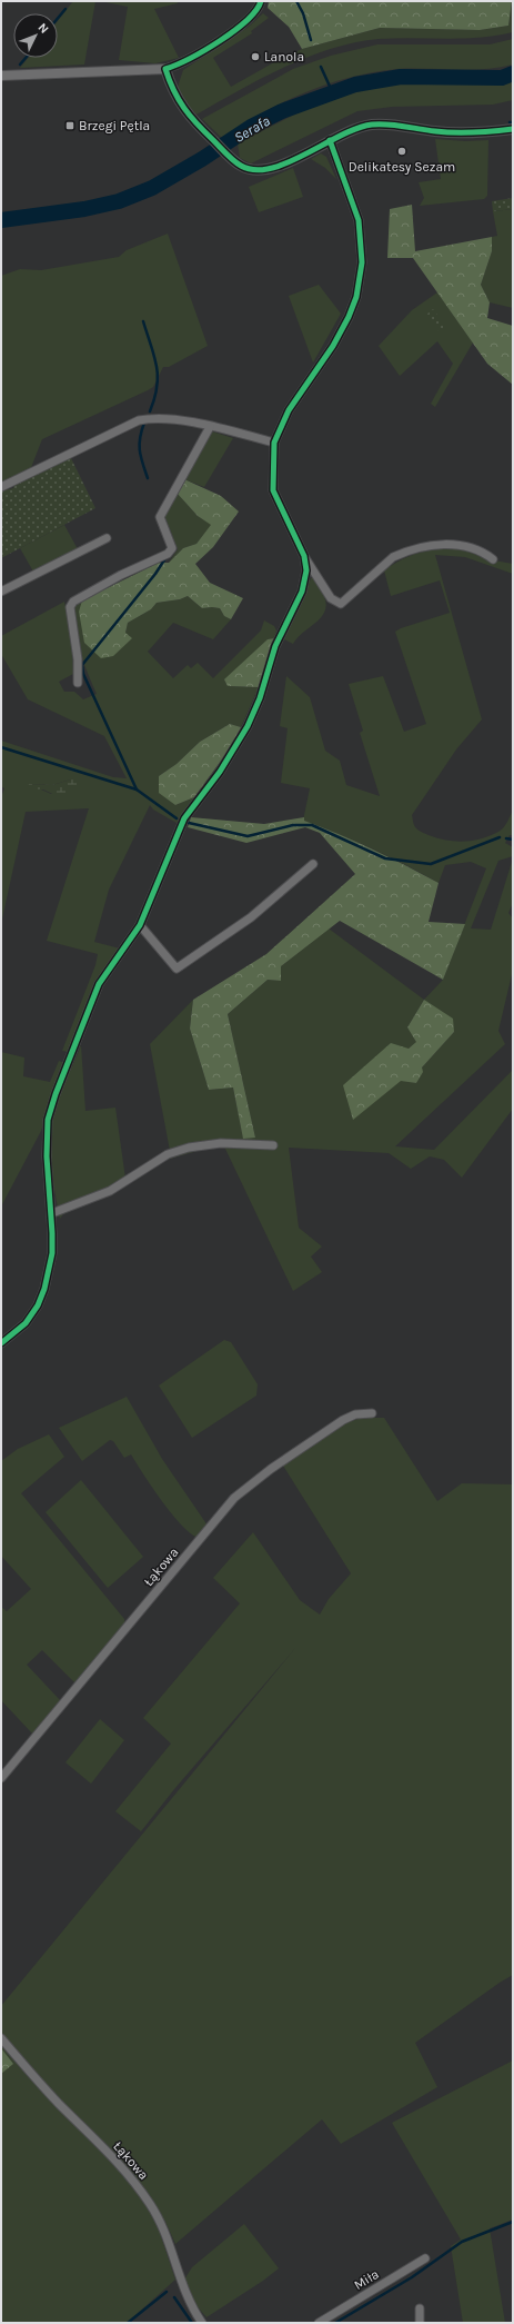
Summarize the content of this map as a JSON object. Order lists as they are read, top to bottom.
{
  "streets": {
    "street": ["Łąkowa", "Miła"]
  },
  "water": ["Serafa"],
  "places": {
    "other": ["Lanola", "Delikatesy Sezam"],
    "transit": ["Brzegi Pętla"]
  },
  "north": "top right"
}
